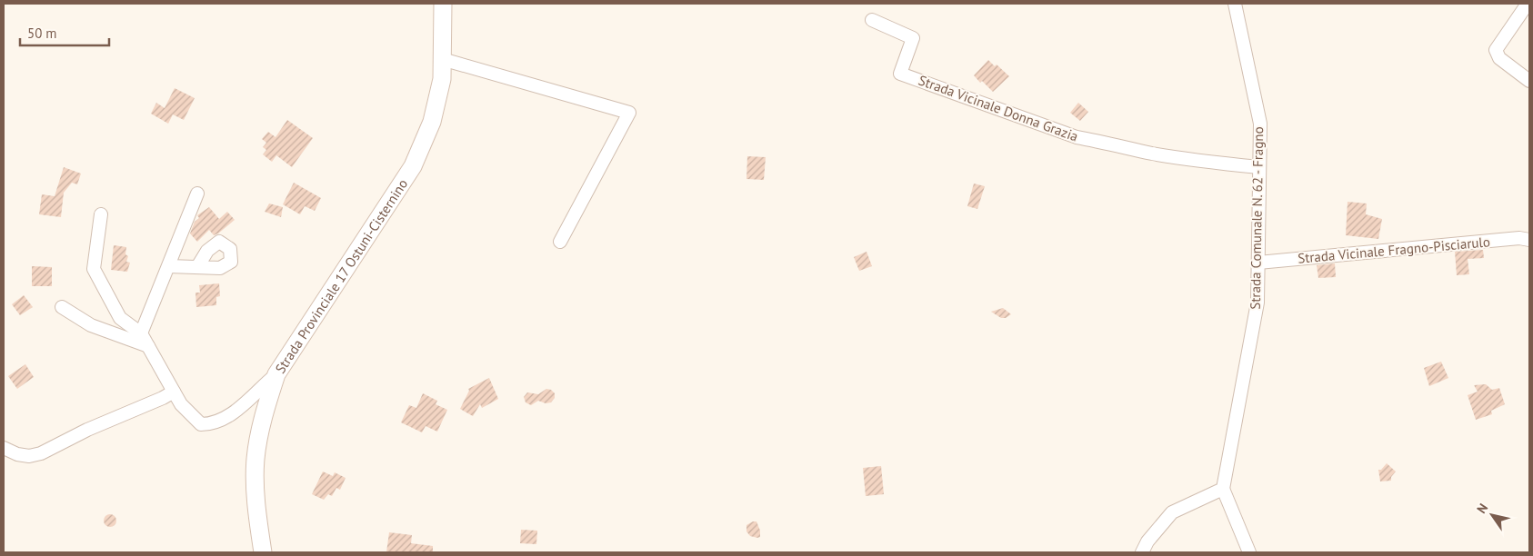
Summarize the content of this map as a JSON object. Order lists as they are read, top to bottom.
{
  "streets": {
    "main road": ["Strada Provinciale 17 Ostuni-Cisternino"],
    "street": ["Strada Vicinale Donna Grazia", "Strada Comunale N. 62 - Fragno", "Strada Vicinale Fragno-Pisciarulo"]
  },
  "crossings": [
    ["Strada Vicinale Donna Grazia", "Strada Comunale N. 62 - Fragno"],
    ["Strada Comunale N. 62 - Fragno", "Strada Vicinale Fragno-Pisciarulo"]
  ],
  "scale_bar": "50 m",
  "north": "top left"
}
